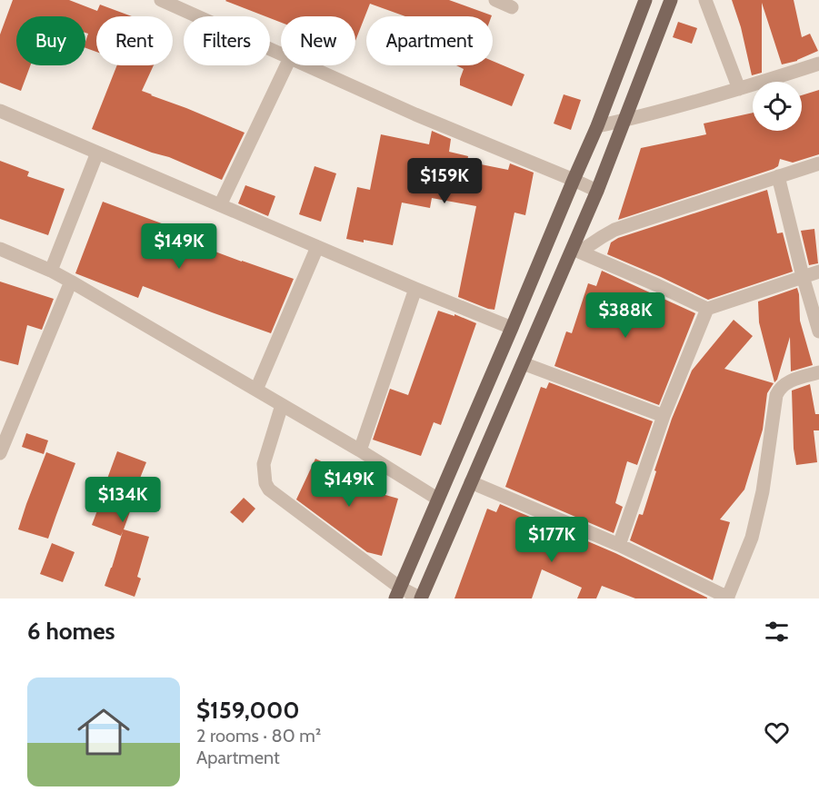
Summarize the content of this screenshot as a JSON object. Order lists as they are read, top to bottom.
{
  "page": {
    "chip": [
      "Buy",
      "Rent",
      "Filters",
      "New",
      "Apartment"
    ],
    "price": [
      "$159K",
      "$149K",
      "$388K",
      "$149K",
      "$134K",
      "$177K"
    ],
    "heading": "6 homes",
    "list": [
      {
        "name": "$159,000",
        "note": "2 rooms · 80 m² · Apartment"
      }
    ]
  }
}
